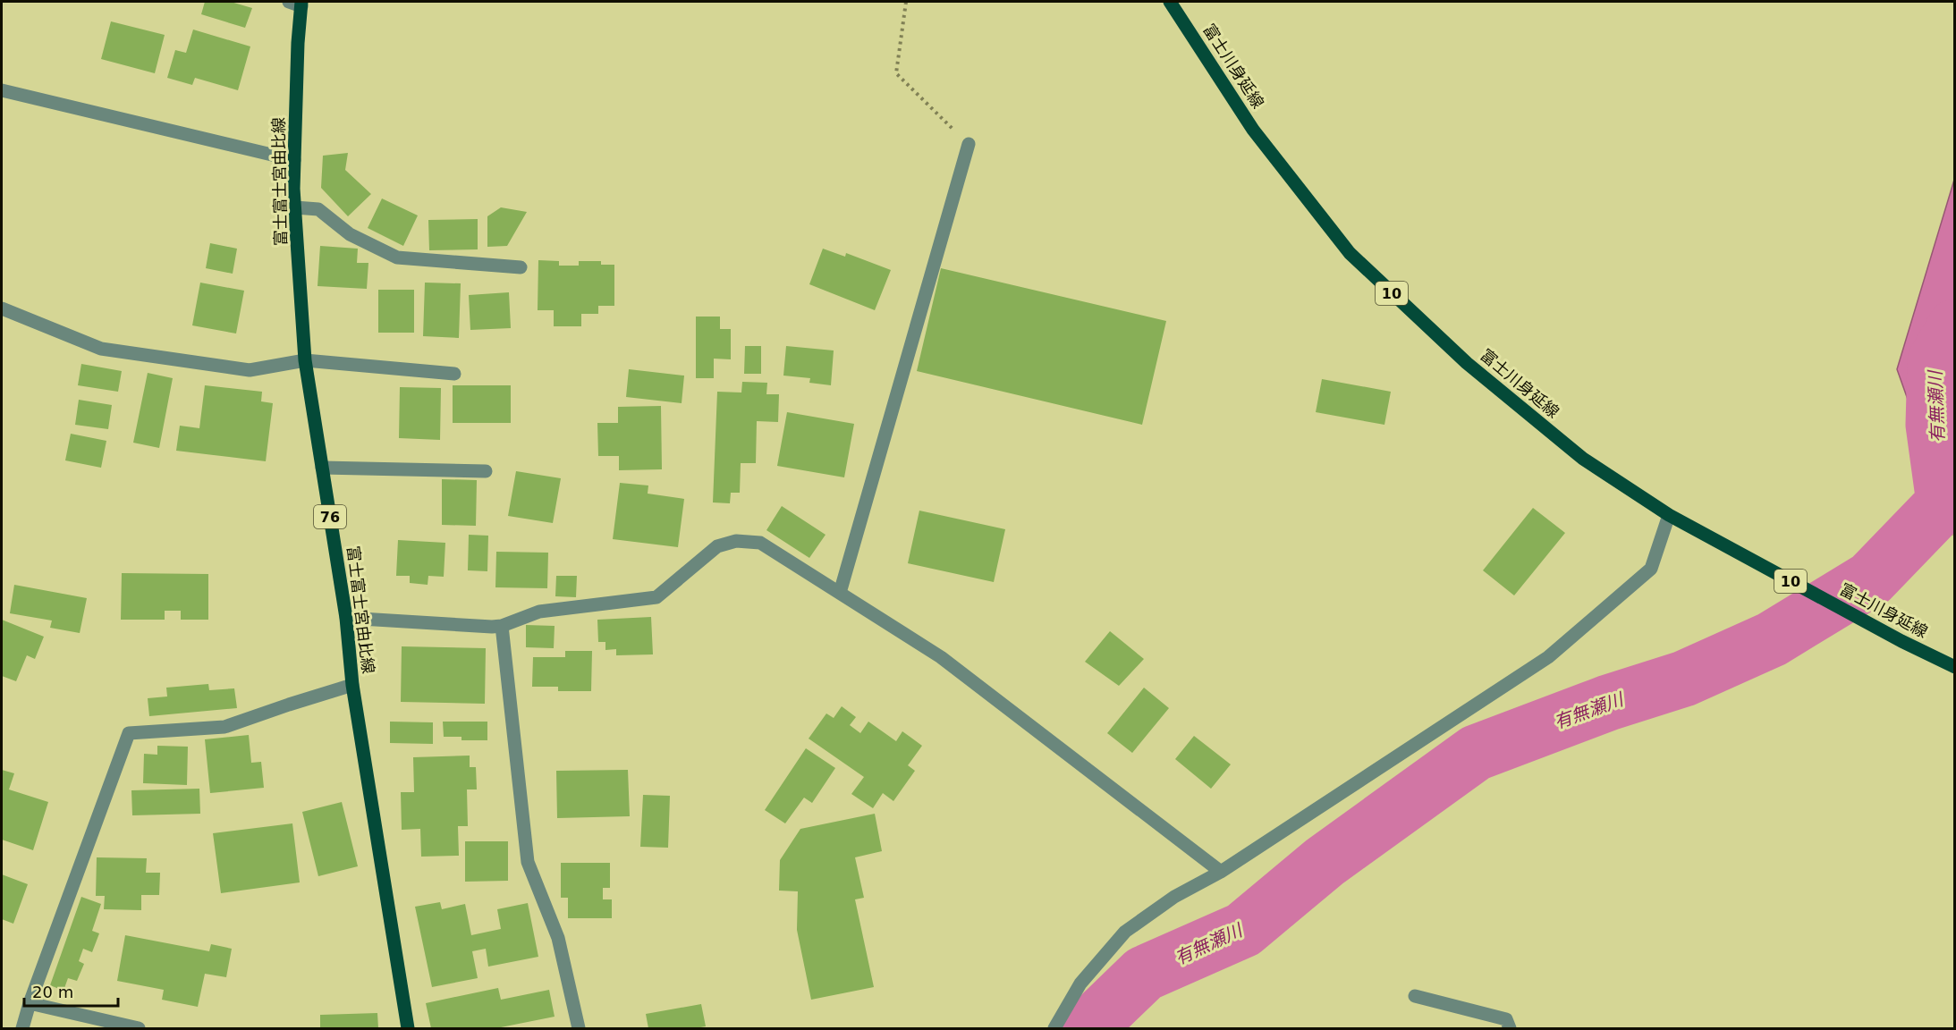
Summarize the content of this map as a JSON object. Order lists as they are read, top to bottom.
{
  "streets": {
    "main road": [
      "富士川身延線",
      "富士富士宮由比線",
      "10",
      "76"
    ]
  },
  "water": ["有無瀬川"],
  "scale_bar": "20 m"
}
